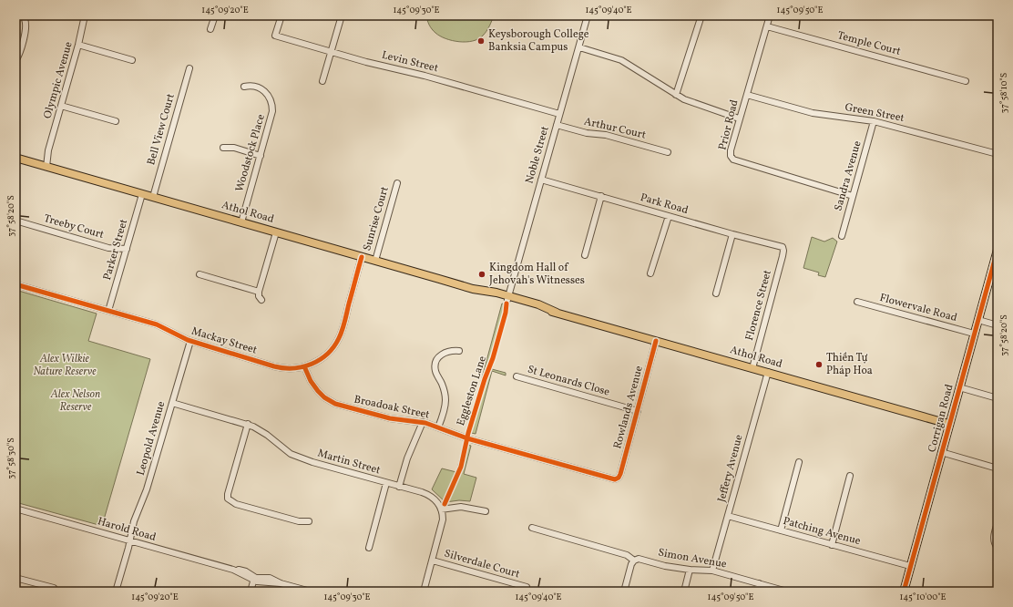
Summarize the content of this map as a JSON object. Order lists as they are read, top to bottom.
{
  "streets": {
    "main road": ["Athol Road", "Corrigan Road"],
    "street": [
      "Temple Court",
      "Levin Street",
      "Olympic Avenue",
      "Green Street",
      "Prior Road",
      "Arthur Court",
      "Bell View Court",
      "Woodstock Place",
      "Noble Street",
      "Sandra Avenue",
      "Park Road",
      "Sunrise Court",
      "Treeby Court",
      "Parker Street",
      "Florence Street",
      "Flowervale Road",
      "Mackay Street",
      "St Leonards Close",
      "Broadoak Street",
      "Rowlands Avenue",
      "Leopold Avenue",
      "Martin Street",
      "Jeffery Avenue",
      "Harold Road",
      "Patching Avenue",
      "Simon Avenue",
      "Silverdale Court"
    ],
    "cycle path": ["Eggleston Lane"]
  },
  "crossings": [
    ["Temple Court", "Prior Road"],
    ["Levin Street", "Noble Street"],
    ["Olympic Avenue", "Athol Road"],
    ["Green Street", "Prior Road"],
    ["Green Street", "Sandra Avenue"],
    ["Prior Road", "Sandra Avenue"],
    ["Arthur Court", "Noble Street"],
    ["Bell View Court", "Athol Road"],
    ["Woodstock Place", "Athol Road"],
    ["Noble Street", "Park Road"],
    ["Noble Street", "Athol Road"],
    ["Park Road", "Florence Street"],
    ["Athol Road", "Sunrise Court"],
    ["Athol Road", "Parker Street"],
    ["Athol Road", "Florence Street"],
    ["Athol Road", "Mackay Street"],
    ["Athol Road", "Rowlands Avenue"],
    ["Athol Road", "Corrigan Road"],
    ["Athol Road", "Jeffery Avenue"],
    ["Treeby Court", "Parker Street"],
    ["Parker Street", "Mackay Street"],
    ["Flowervale Road", "Corrigan Road"],
    ["Mackay Street", "Broadoak Street"],
    ["Mackay Street", "Leopold Avenue"],
    ["St Leonards Close", "Rowlands Avenue"],
    ["Broadoak Street", "Rowlands Avenue"],
    ["Corrigan Road", "Patching Avenue"],
    ["Leopold Avenue", "Martin Street"],
    ["Leopold Avenue", "Harold Road"],
    ["Jeffery Avenue", "Patching Avenue"],
    ["Jeffery Avenue", "Simon Avenue"]
  ],
  "parks": ["Alex Wilkie Nature Reserve", "Alex Nelson Reserve"],
  "places": ["Keysborough College Banksia Campus", "Kingdom Hall of Jehovah's Witnesses", "Thiền Tự Pháp Hoa"],
  "coordinates": [
    "145°09'20\"E",
    "145°09'30\"E",
    "145°09'40\"E",
    "145°09'50\"E",
    "37°58'10\"S",
    "37°58'20\"S",
    "37°58'30\"S",
    "145°10'00\"E"
  ]
}
